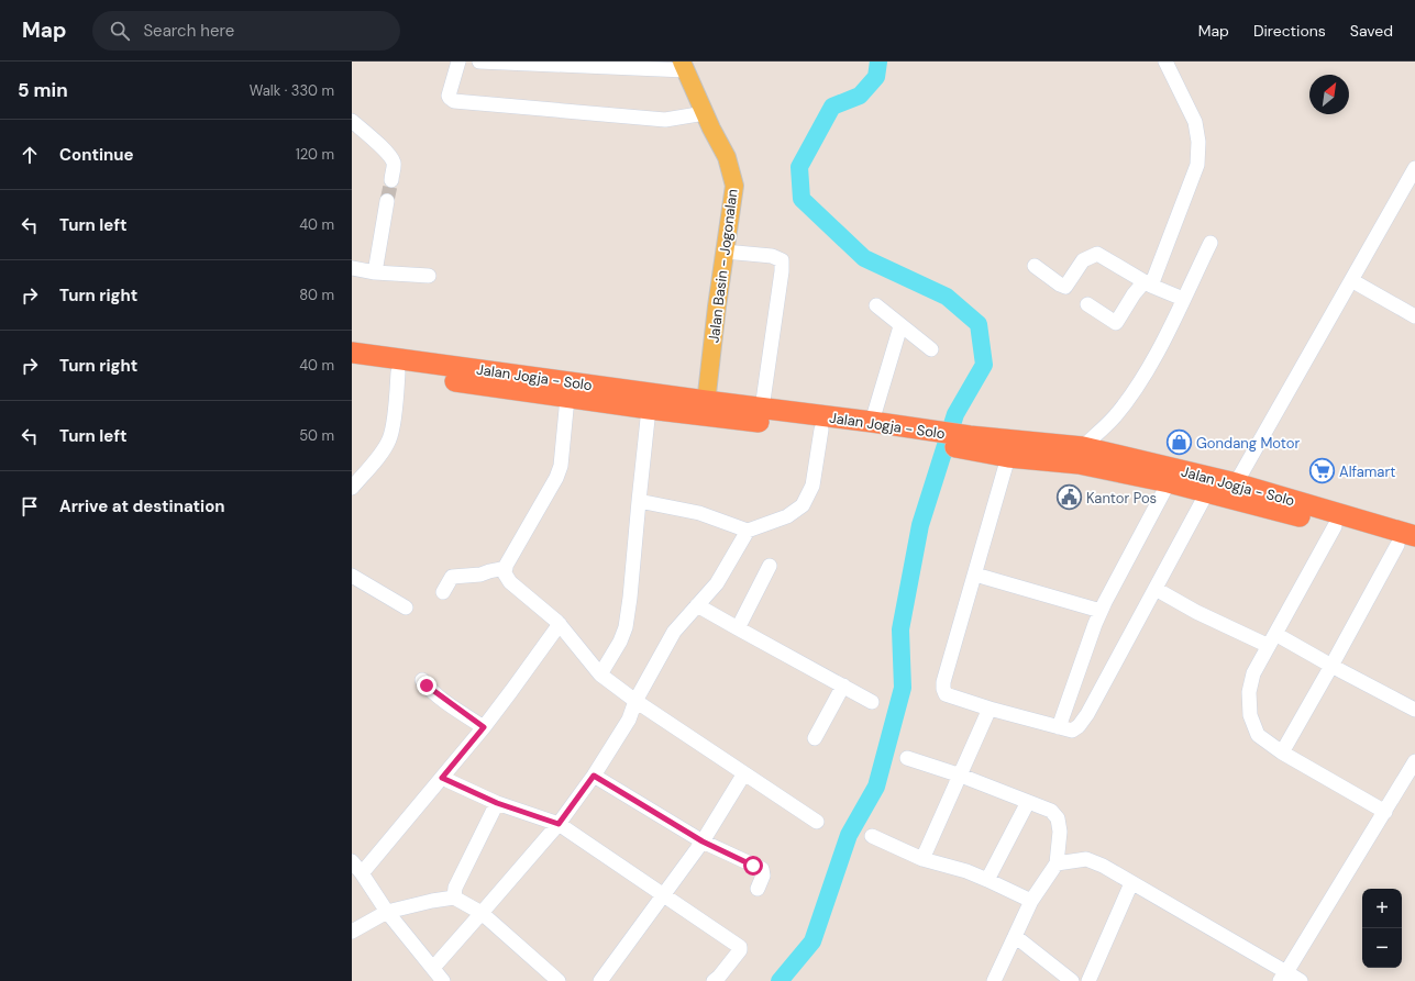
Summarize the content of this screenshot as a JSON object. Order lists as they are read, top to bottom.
{
  "streets": {
    "highway": ["Jalan Jogja - Solo"],
    "main road": ["Jalan Basin - Jogonalan"]
  },
  "crossings": [
    ["Jalan Basin - Jogonalan", "Jalan Jogja - Solo"]
  ],
  "places": {
    "shop": ["Gondang Motor"],
    "supermarket": ["Alfamart"],
    "public building": ["Kantor Pos"]
  },
  "north": "top right",
  "page": {
    "header": "Map",
    "search": "Search here",
    "nav": ["Map", "Directions", "Saved"],
    "heading": ["5 min", "Walk · 330 m"],
    "list": [
      ["Continue", "120 m"],
      ["Turn left", "40 m"],
      ["Turn right", "80 m"],
      ["Turn right", "40 m"],
      ["Turn left", "50 m"],
      "Arrive at destination"
    ],
    "map_buttons": ["+", "−"]
  }
}
